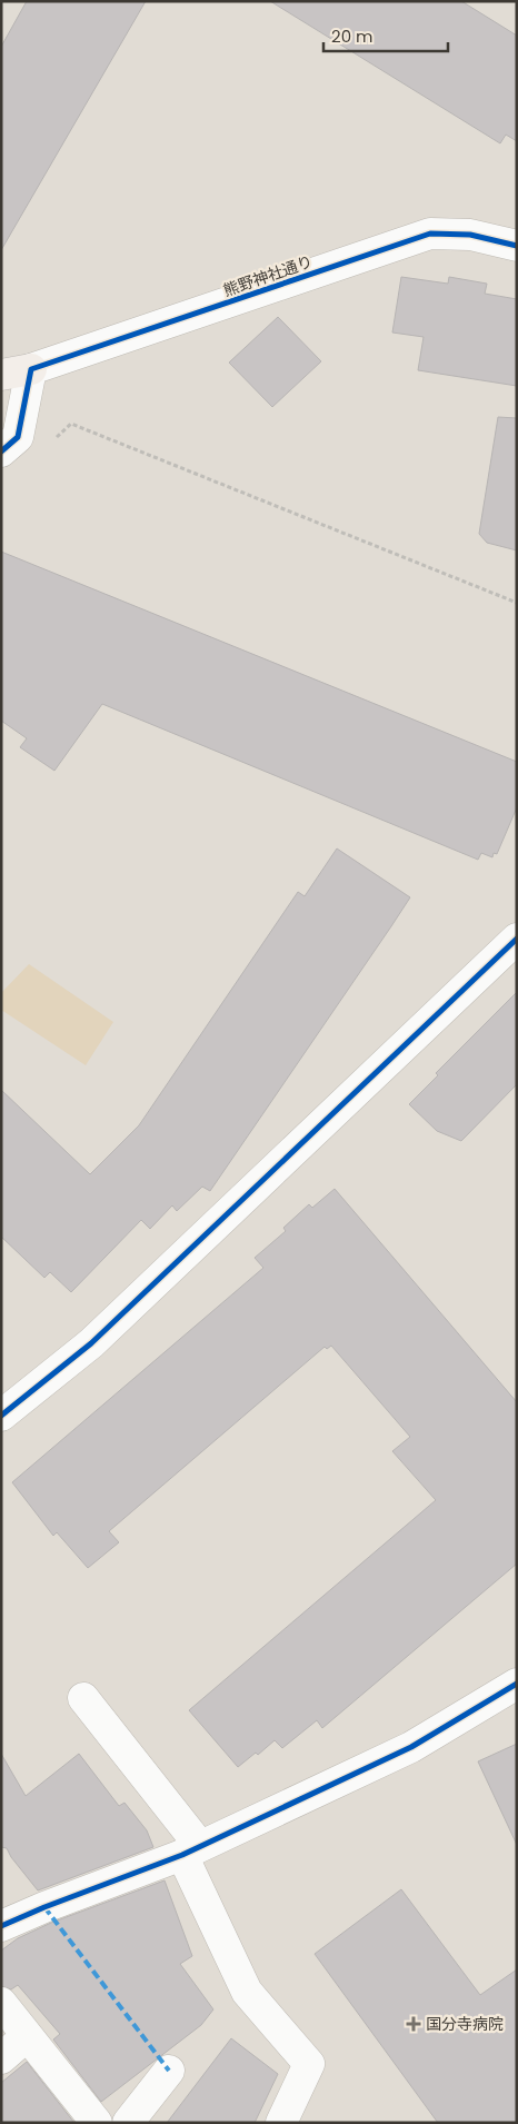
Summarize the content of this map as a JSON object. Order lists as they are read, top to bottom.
{
  "streets": {
    "main road": ["熊野神社通り"]
  },
  "places": {
    "health": ["国分寺病院"]
  },
  "scale_bar": "20 m"
}
